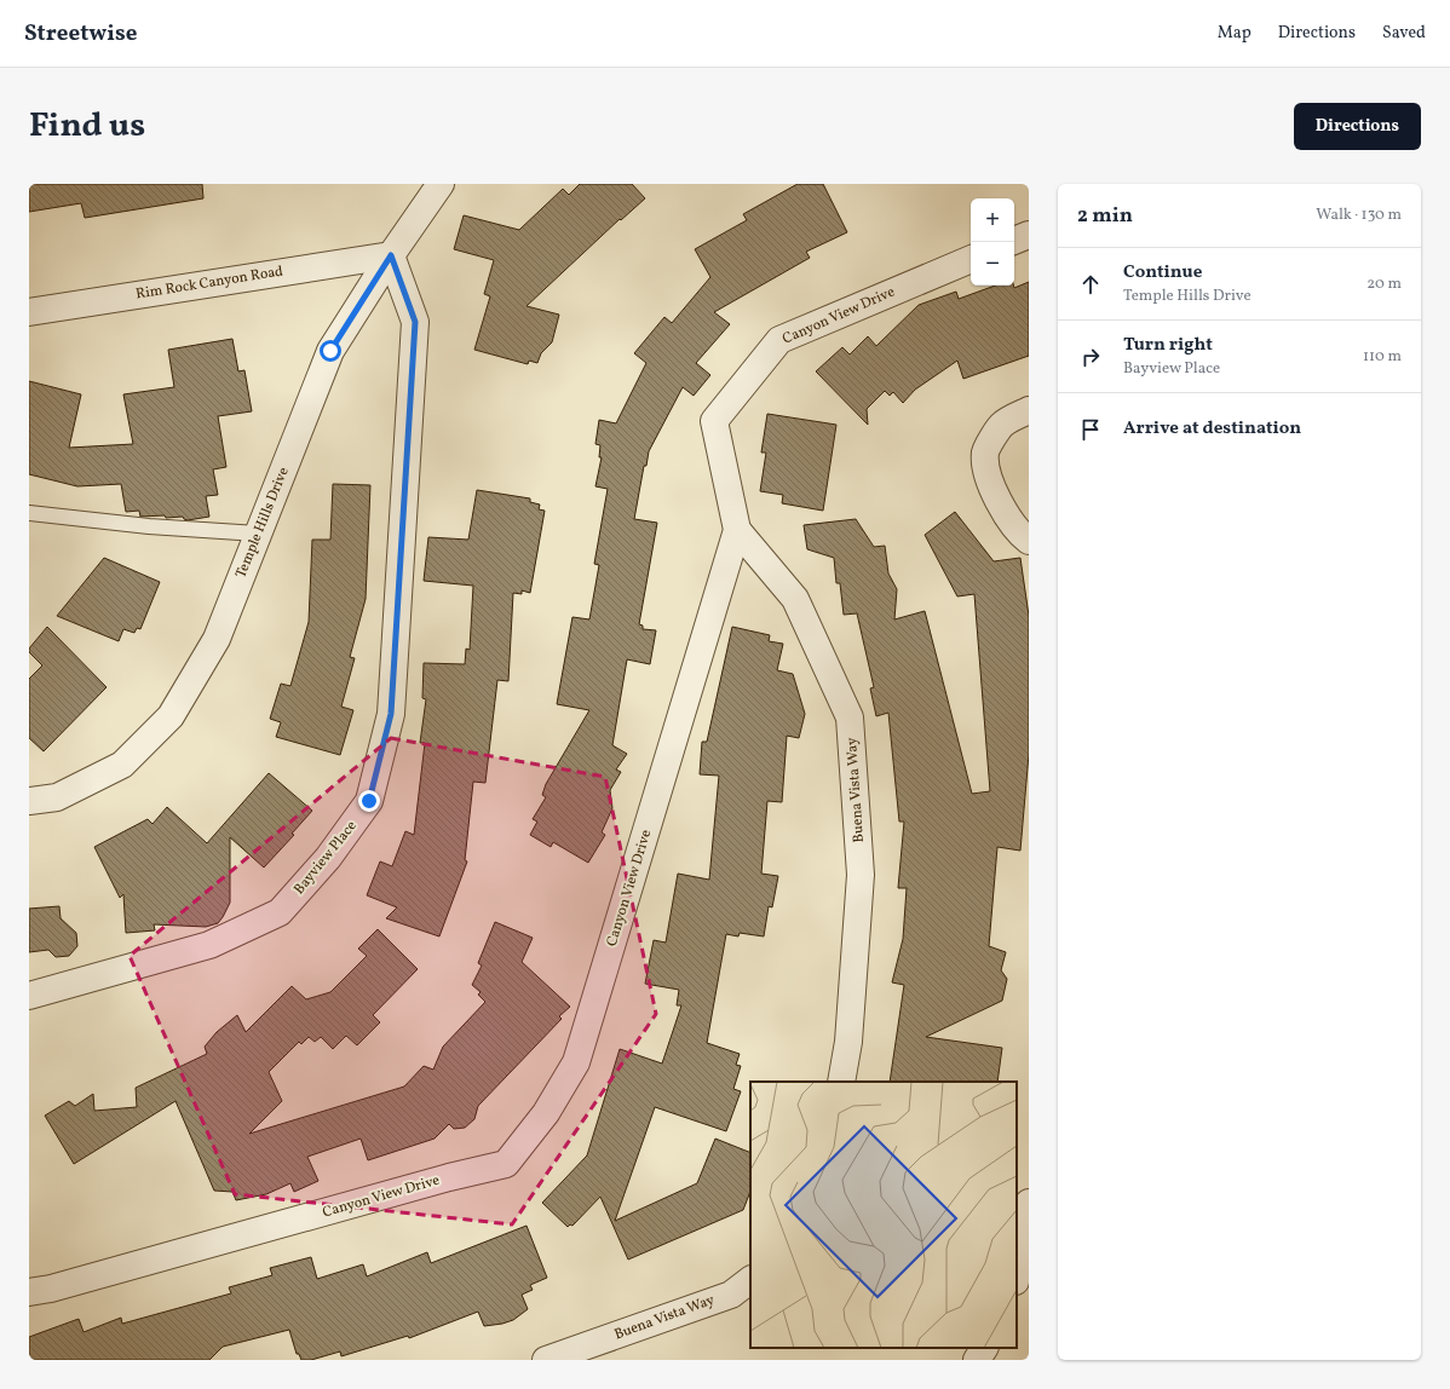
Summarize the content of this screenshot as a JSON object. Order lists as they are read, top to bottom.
{
  "streets": {
    "street": [
      "Rim Rock Canyon Road",
      "Canyon View Drive",
      "Temple Hills Drive",
      "Buena Vista Way",
      "Bayview Place"
    ]
  },
  "crossings": [
    ["Rim Rock Canyon Road", "Temple Hills Drive"],
    ["Rim Rock Canyon Road", "Bayview Place"],
    ["Canyon View Drive", "Buena Vista Way"],
    ["Temple Hills Drive", "Bayview Place"]
  ],
  "page": {
    "header": "Streetwise",
    "nav": ["Map", "Directions", "Saved"],
    "title": "Find us",
    "buttons": "Directions",
    "heading": ["2 min", "Walk · 130 m"],
    "map_buttons": ["+", "−"],
    "list": [
      ["Continue", "Temple Hills Drive", "20 m"],
      ["Turn right", "Bayview Place", "110 m"],
      "Arrive at destination"
    ]
  }
}
